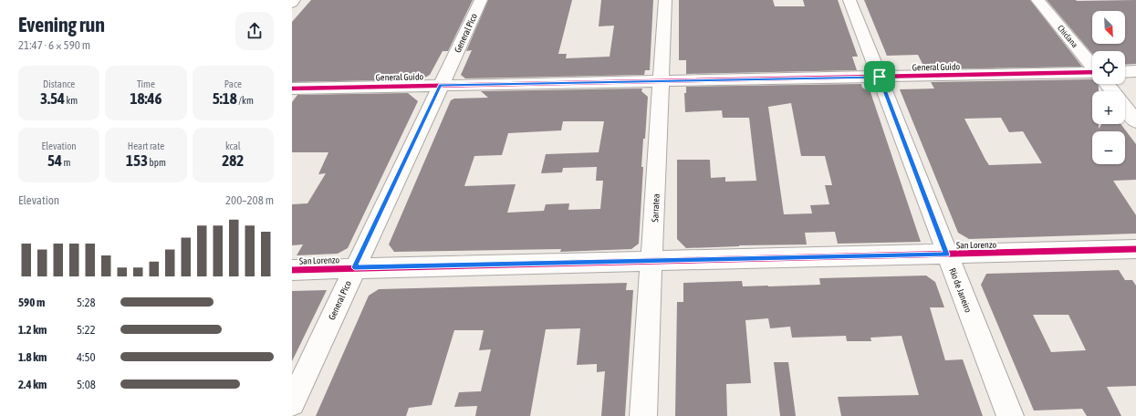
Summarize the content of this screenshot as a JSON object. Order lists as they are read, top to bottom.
{
  "streets": {
    "street": [
      "General Pico",
      "Chiclana",
      "General Guido",
      "Sarratea",
      "San Lorenzo",
      "Río de Janeiro"
    ]
  },
  "crossings": [
    ["General Pico", "General Guido"],
    ["General Pico", "San Lorenzo"],
    ["General Guido", "Sarratea"],
    ["General Guido", "Río de Janeiro"],
    ["Sarratea", "San Lorenzo"],
    ["San Lorenzo", "Río de Janeiro"]
  ],
  "north": "bottom right",
  "page": {
    "heading": ["Evening run", "21:47 · 6 × 590 m"],
    "map_buttons": ["+", "−"],
    "stats": [
      ["Distance", "3.54 km"],
      ["Time", "18:46"],
      ["Pace", "5:18 /km"],
      ["Elevation", "54 m"],
      ["Heart rate", "153 bpm"],
      ["kcal", "282"]
    ],
    "chart": ["Elevation", "200–208 m"],
    "list": [
      {
        "name": "590 m",
        "note": "5:28"
      },
      {
        "name": "1.2 km",
        "note": "5:22"
      },
      {
        "name": "1.8 km",
        "note": "4:50"
      },
      {
        "name": "2.4 km",
        "note": "5:08"
      }
    ]
  }
}
